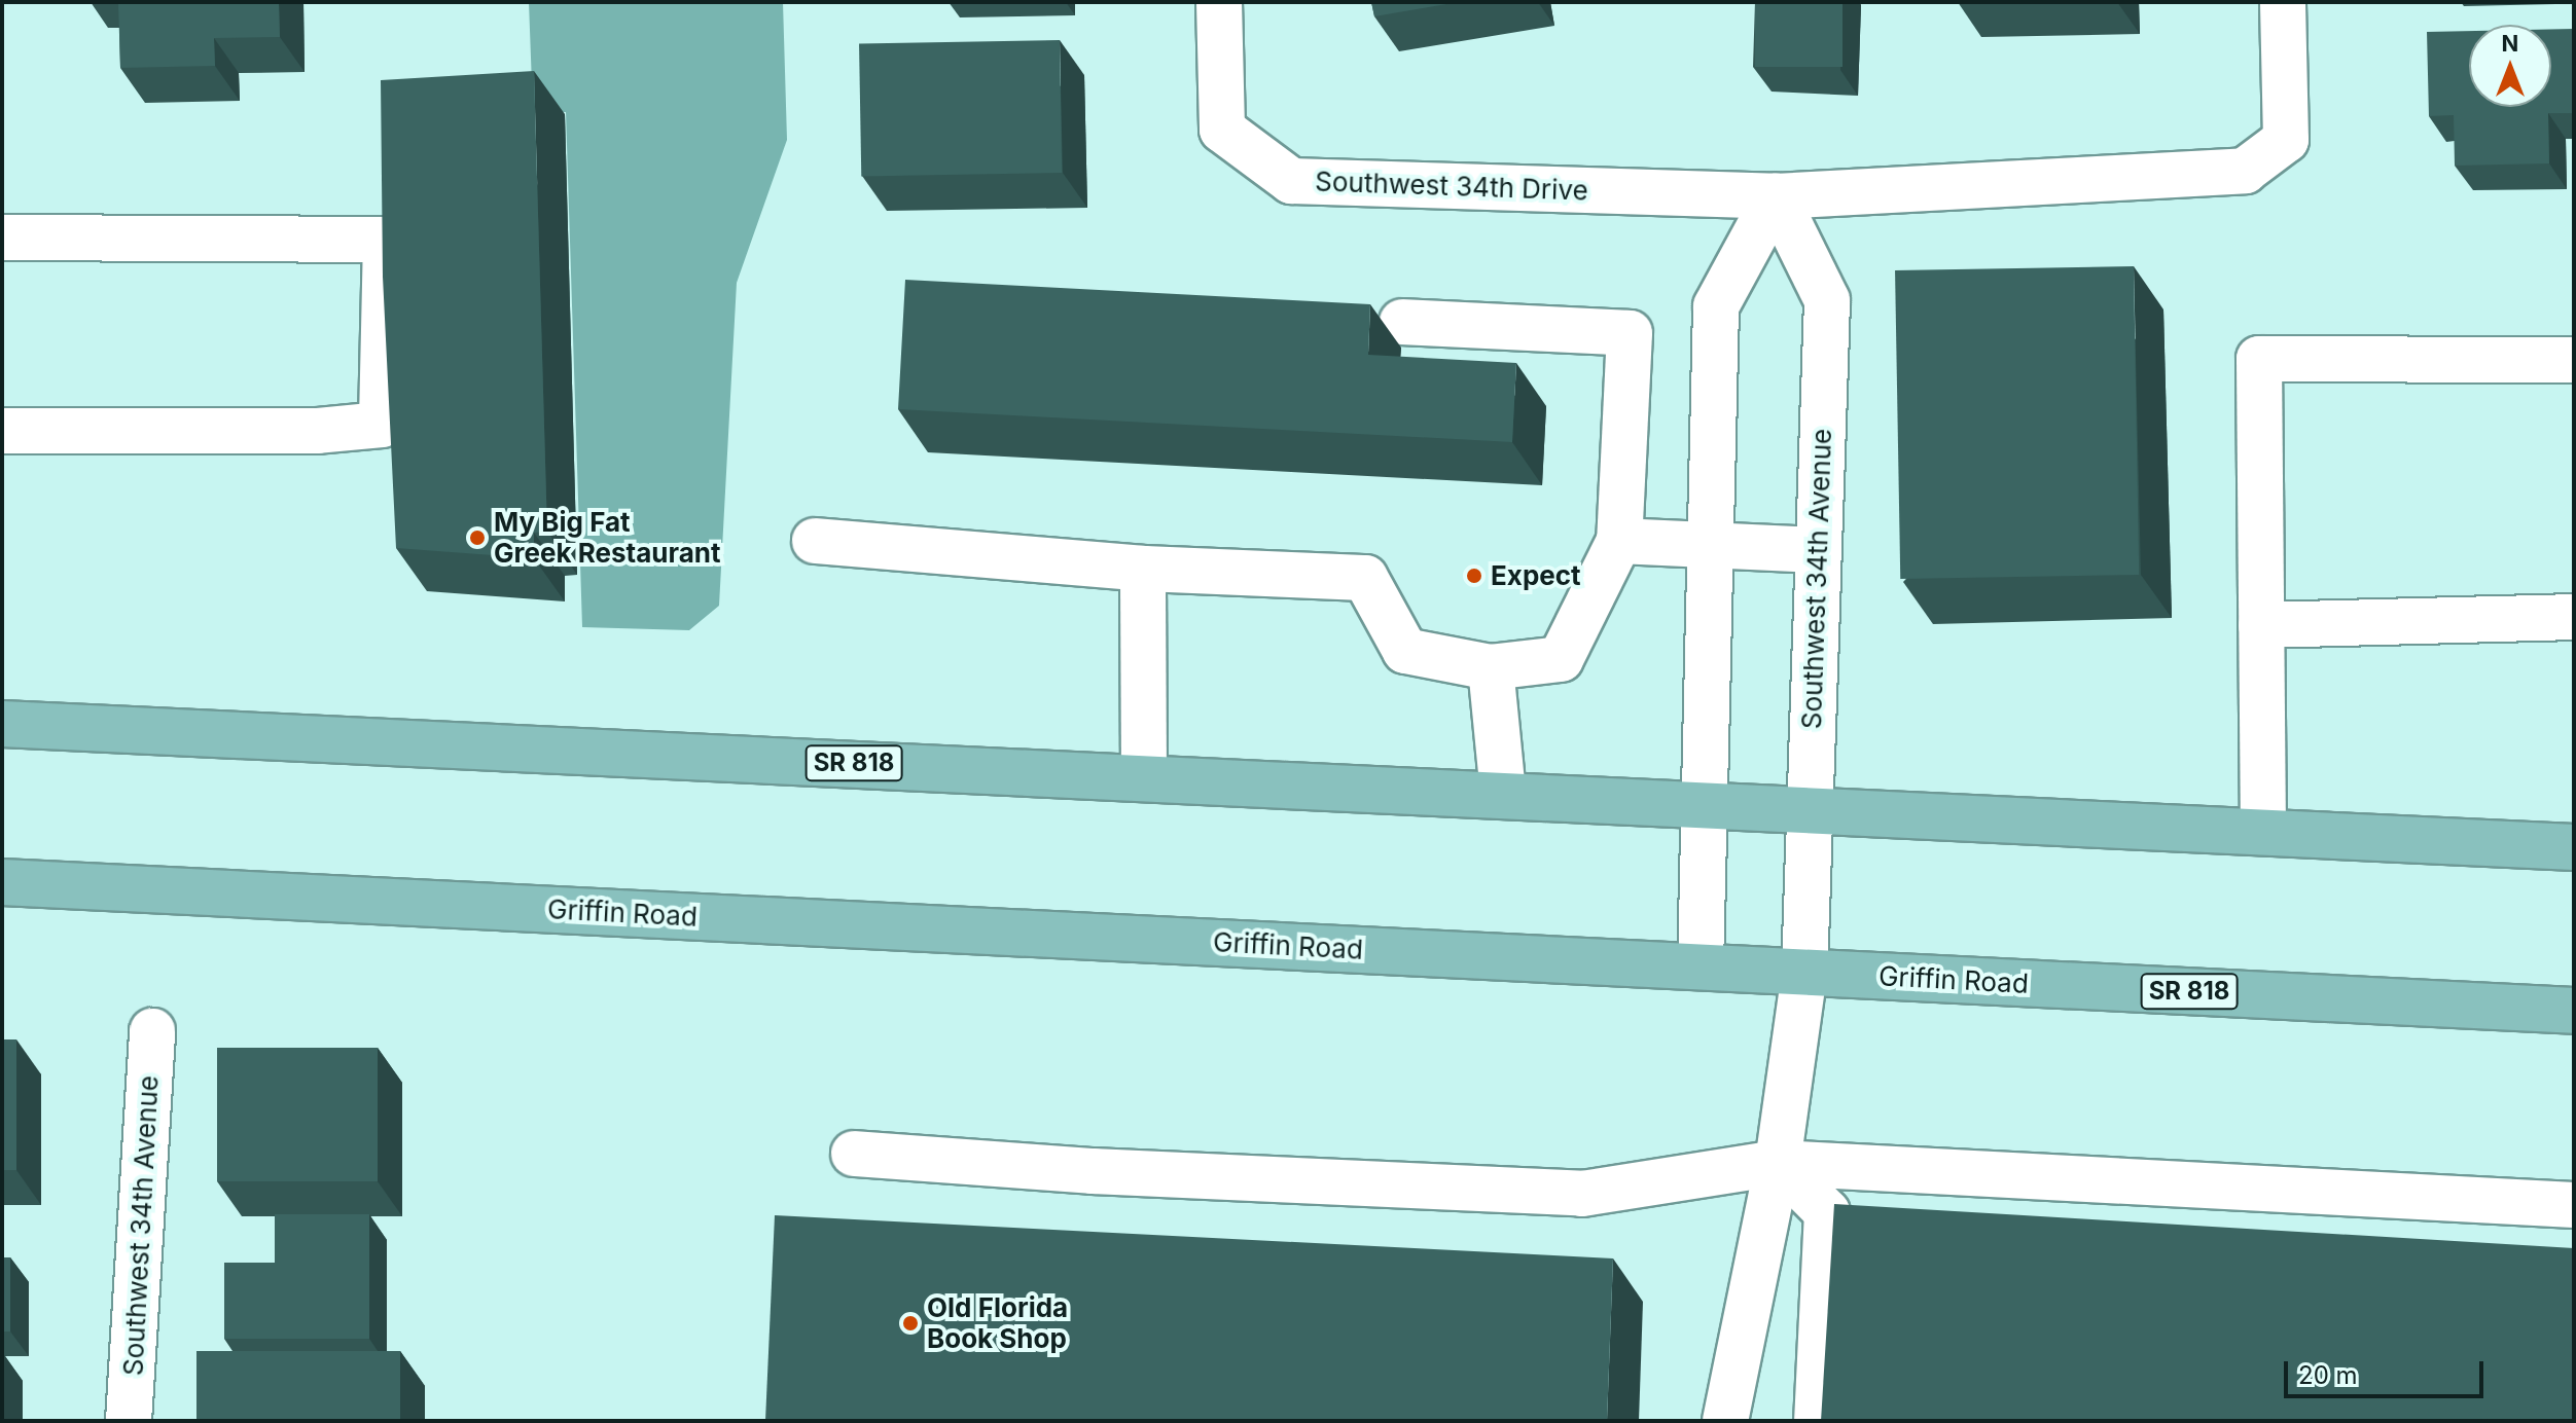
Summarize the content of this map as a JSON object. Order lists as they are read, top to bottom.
{
  "streets": {
    "main road": ["SR 818", "Griffin Road"],
    "street": ["Southwest 34th Drive", "Southwest 34th Avenue"]
  },
  "crossings": [
    ["Southwest 34th Drive", "Southwest 34th Avenue"],
    ["Southwest 34th Avenue", "SR 818"],
    ["Southwest 34th Avenue", "Griffin Road"]
  ],
  "places": ["My Big Fat Greek Restaurant", "Expect", "Old Florida Book Shop"],
  "scale_bar": "20 m",
  "north": "top"
}
